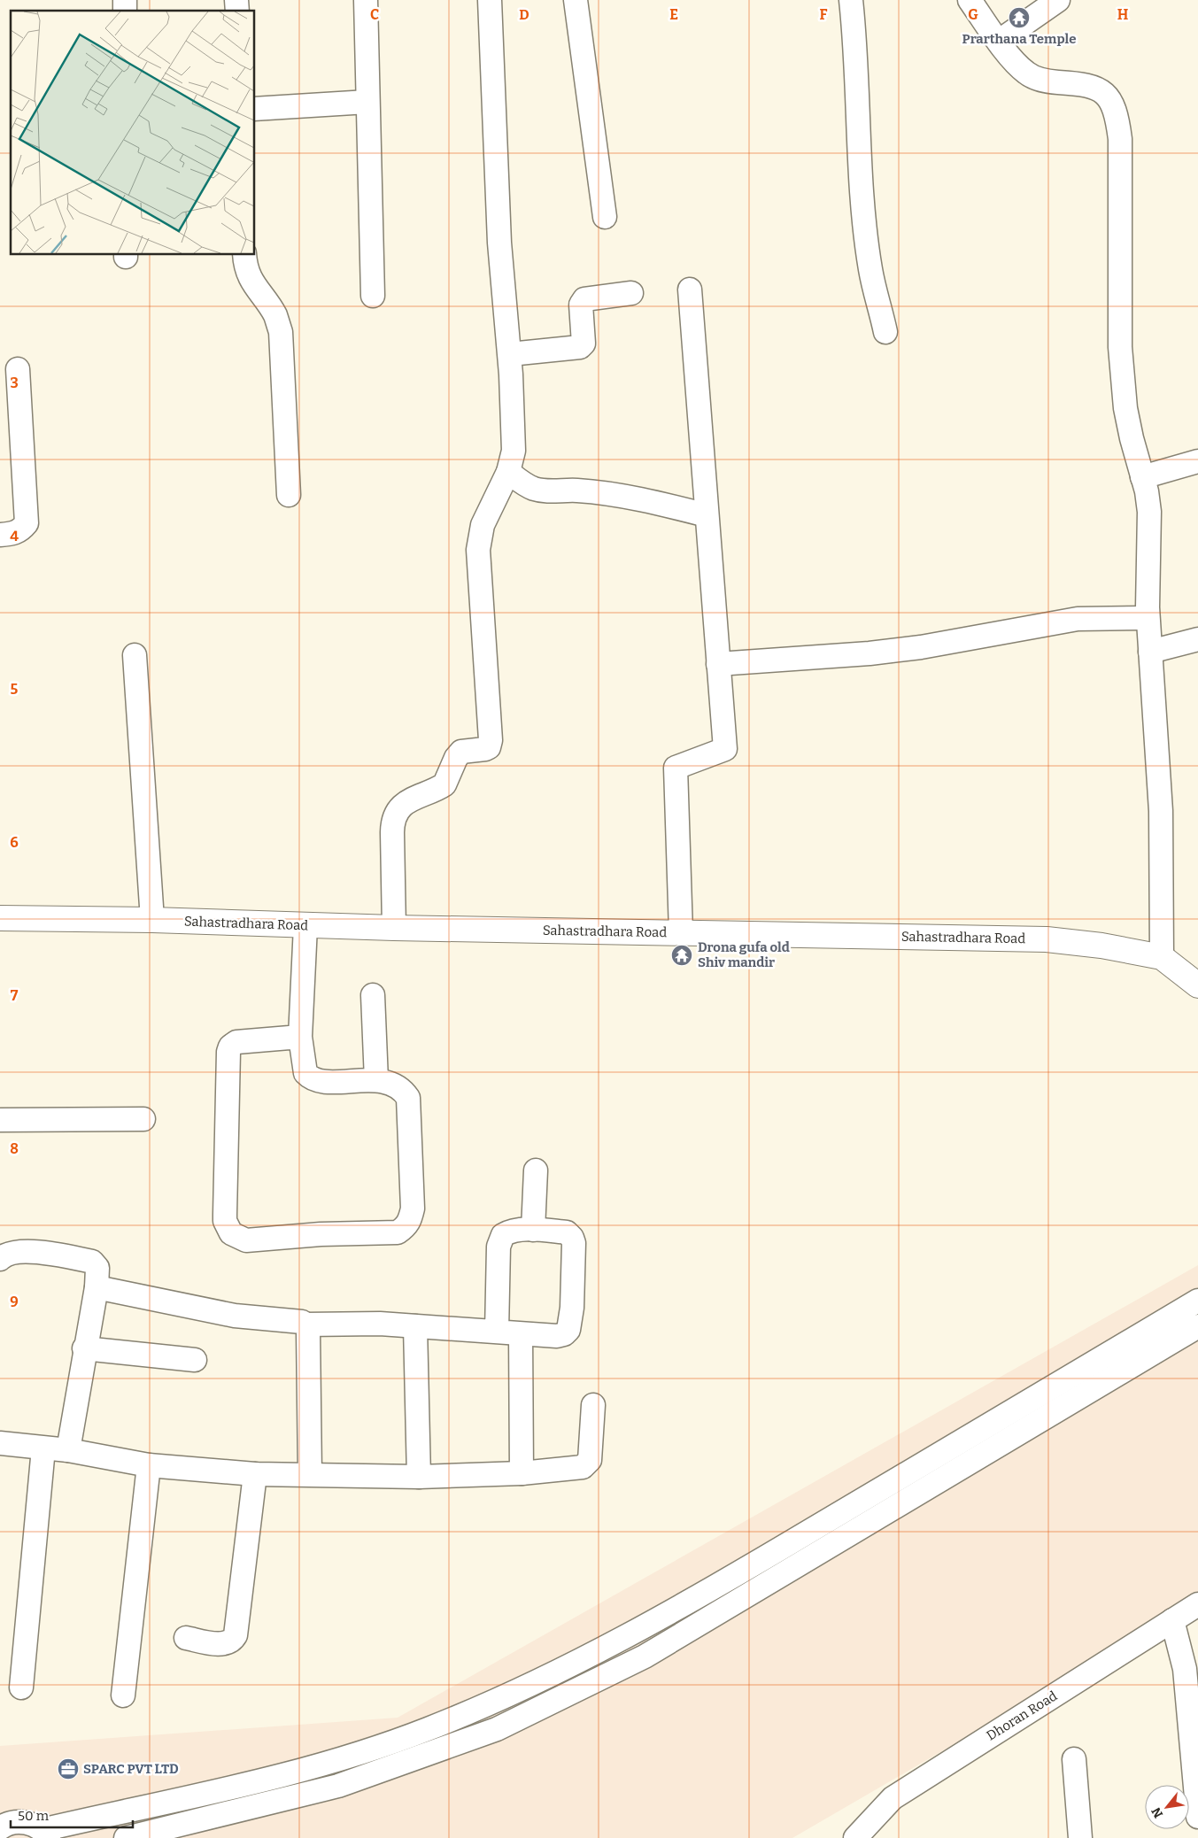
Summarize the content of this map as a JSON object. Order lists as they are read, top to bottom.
{
  "streets": {
    "main road": ["Sahastradhara Road"],
    "street": ["Dhoran Road"]
  },
  "places": {
    "temple": ["Prarthana Temple", "Drona gufa old Shiv mandir"],
    "office": ["SPARC PVT LTD"]
  },
  "scale_bar": "50 m",
  "north": "bottom left",
  "grid": {
    "columns": [
      "C",
      "D",
      "E",
      "F",
      "G",
      "H"
    ],
    "rows": [
      "3",
      "4",
      "5",
      "6",
      "7",
      "8",
      "9"
    ]
  }
}
